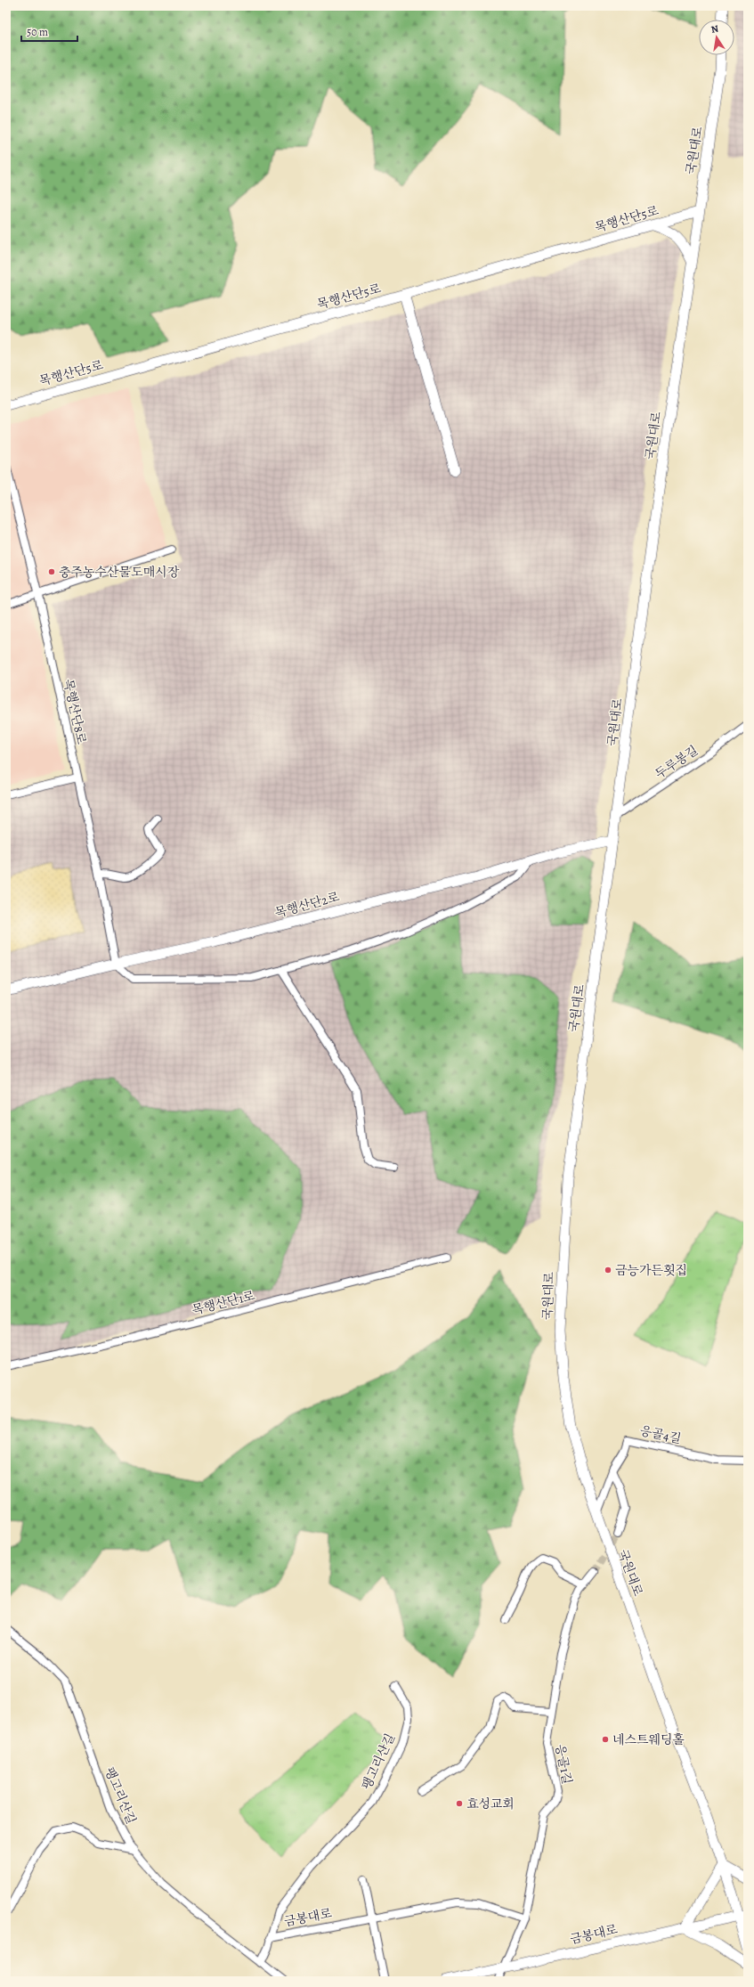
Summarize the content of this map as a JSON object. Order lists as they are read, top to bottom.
{
  "streets": {
    "street": [
      "국원대로",
      "목행산단5로",
      "목행산단8로",
      "두루봉길",
      "목행산단2로",
      "목행산단1로",
      "응골4길",
      "팽고리산길",
      "응골1길",
      "금봉대로"
    ]
  },
  "crossings": [
    ["국원대로", "목행산단5로"],
    ["국원대로", "두루봉길"],
    ["국원대로", "목행산단2로"],
    ["국원대로", "응골4길"],
    ["국원대로", "금봉대로"],
    ["목행산단8로", "목행산단2로"],
    ["팽고리산길", "금봉대로"],
    ["응골1길", "금봉대로"]
  ],
  "places": [
    "충주농수산물도매시장",
    "금능가든횟집",
    "네스트웨딩홀",
    "효성교회"
  ],
  "scale_bar": "50 m",
  "north": "top"
}
